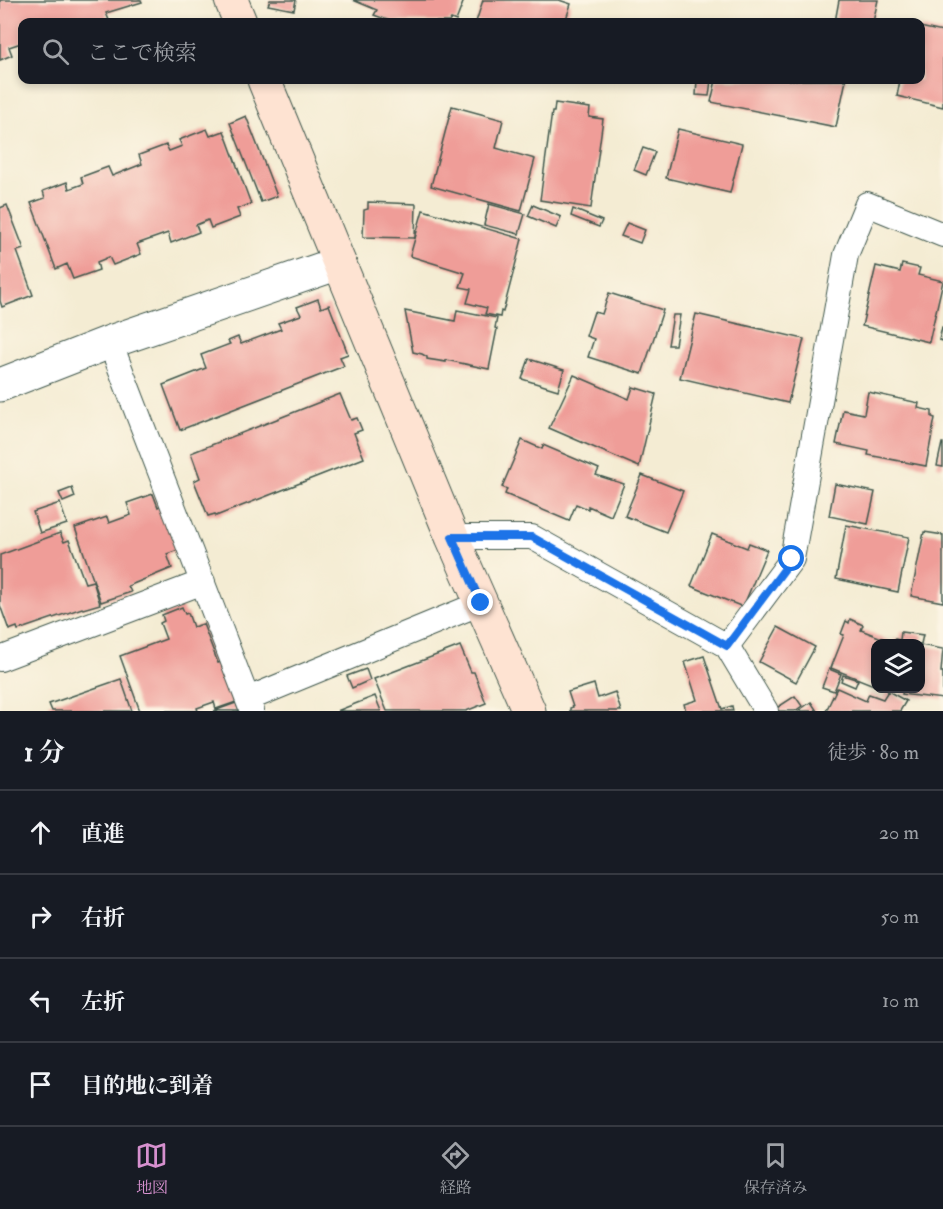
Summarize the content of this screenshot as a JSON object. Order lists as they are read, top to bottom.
{
  "page": {
    "search": "ここで検索",
    "heading": ["1 分", "徒歩 · 80 m"],
    "list": [
      ["直進", "20 m"],
      ["右折", "50 m"],
      ["左折", "10 m"],
      "目的地に到着"
    ],
    "nav": ["地図", "経路", "保存済み"]
  }
}
